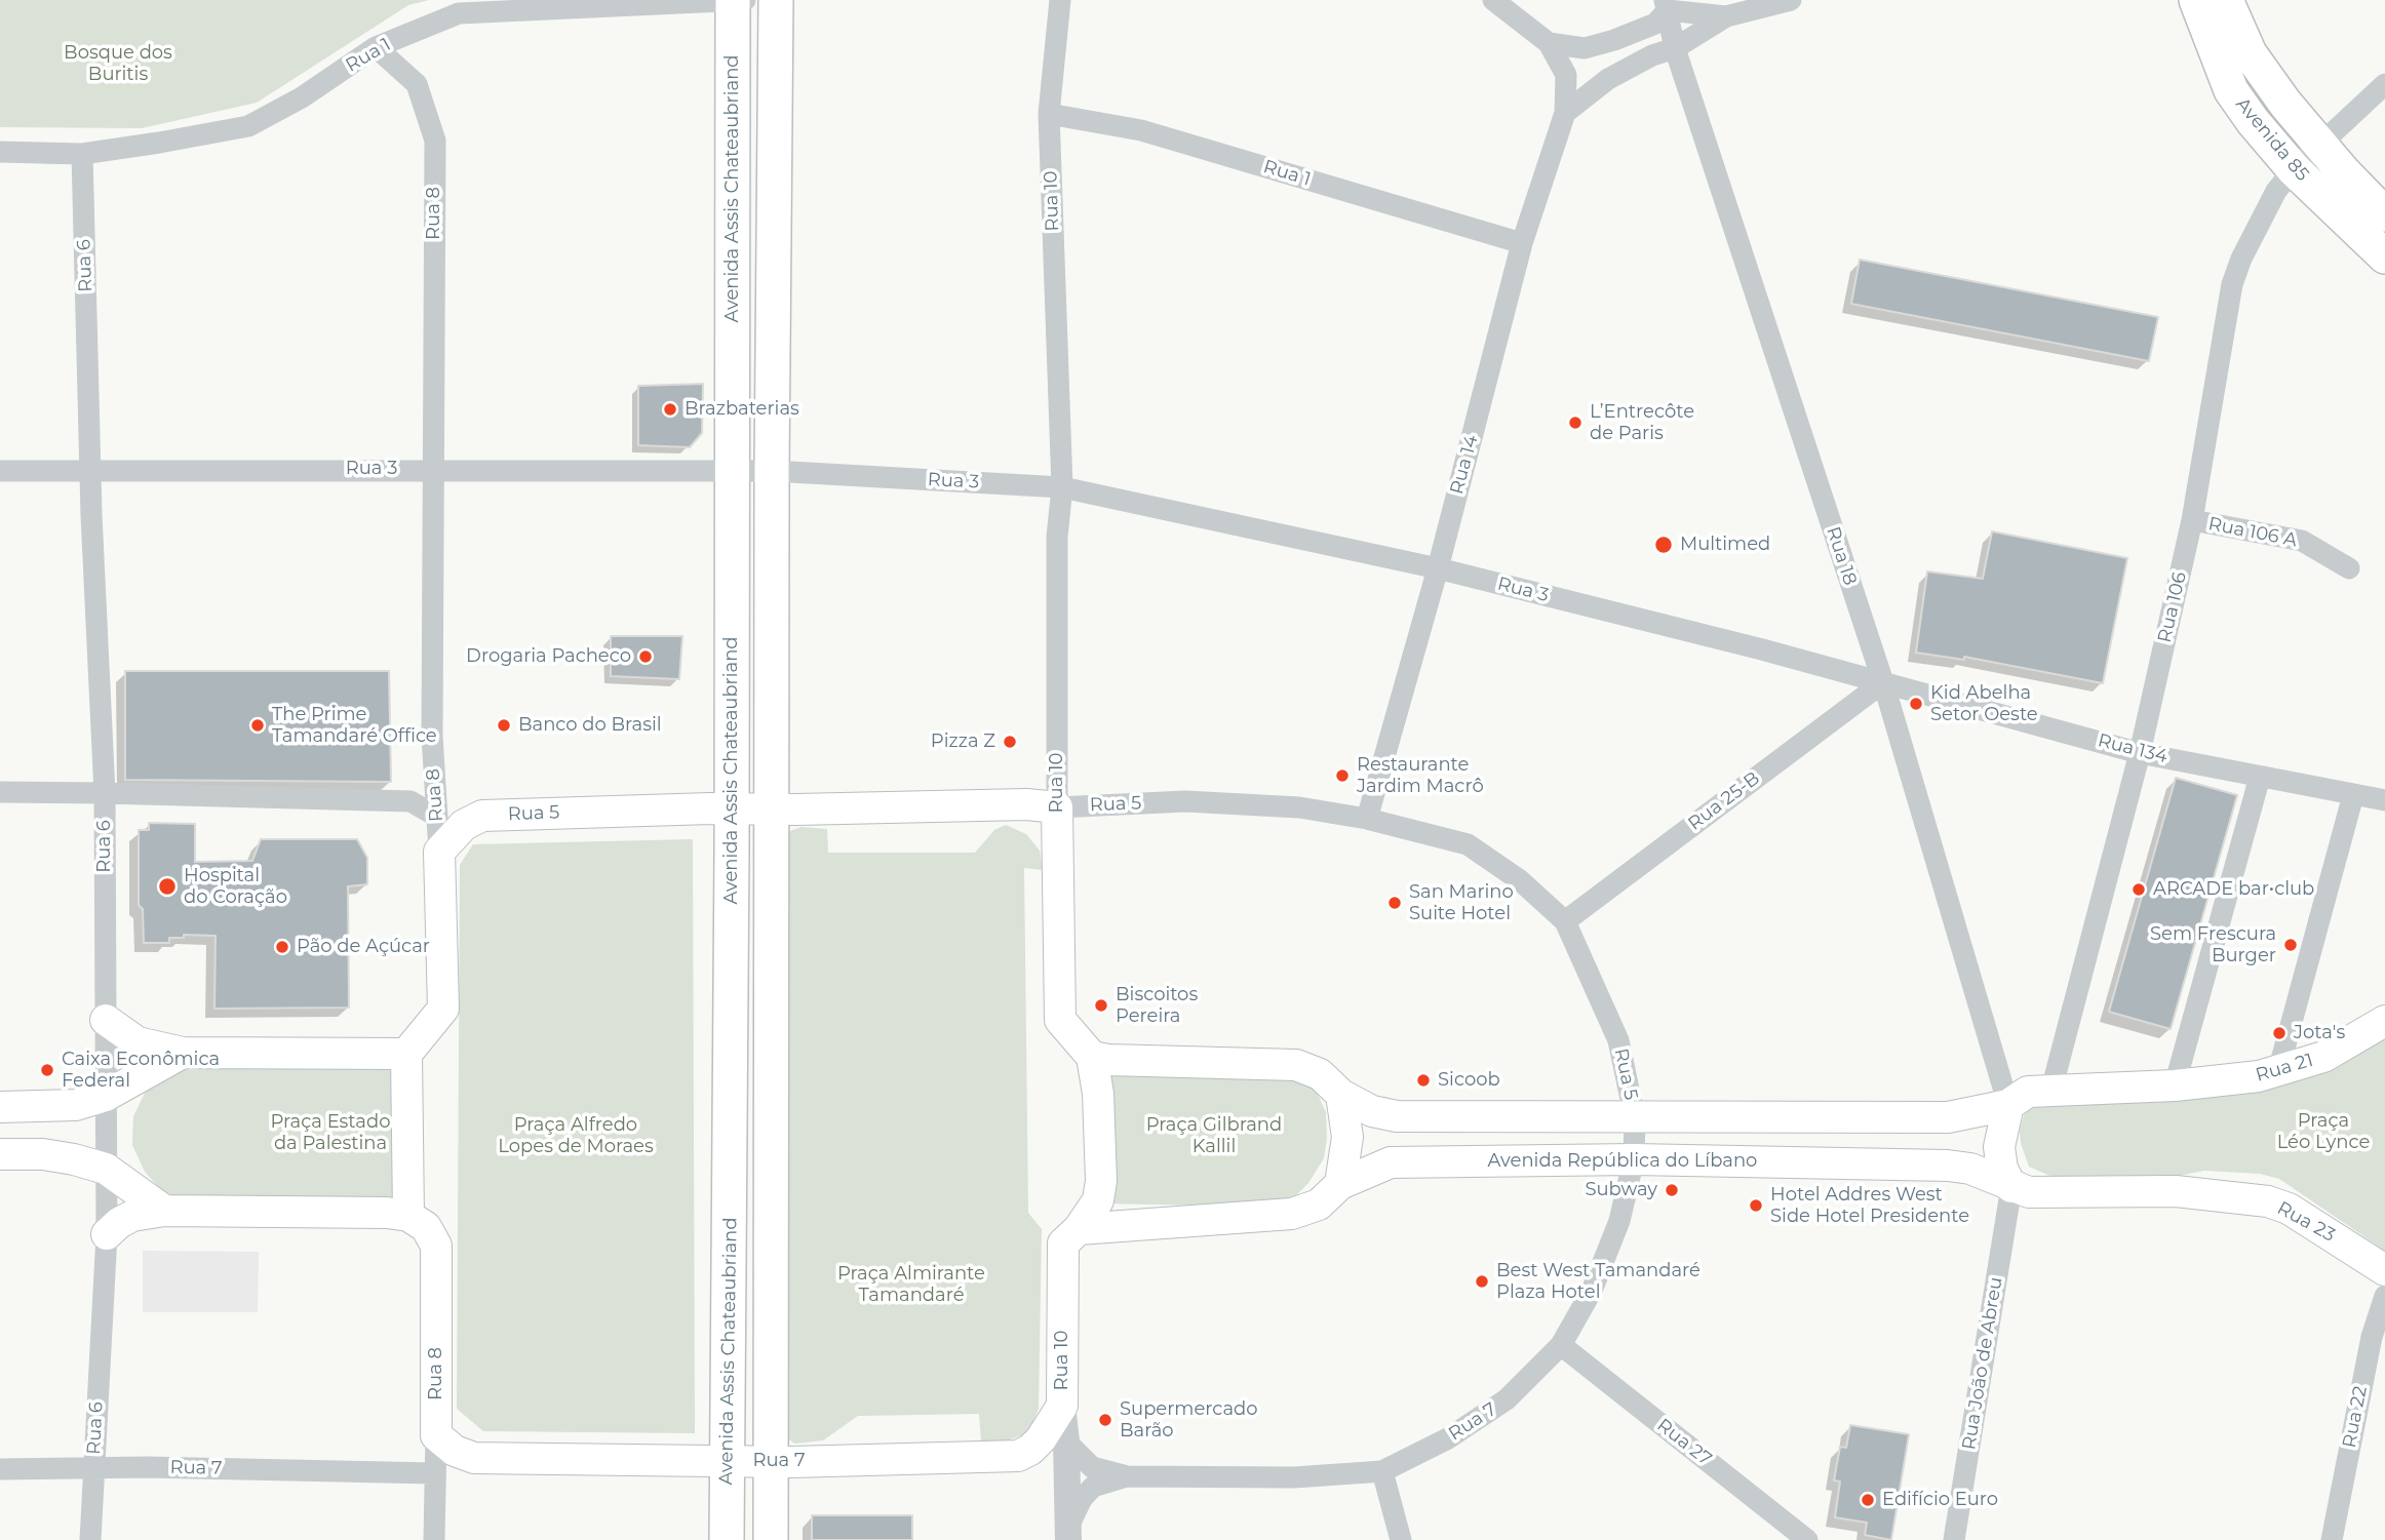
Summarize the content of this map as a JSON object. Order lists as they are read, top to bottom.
{
  "streets": {
    "main road": [
      "Avenida 85",
      "Avenida Assis Chateaubriand",
      "Rua 10",
      "Rua 8",
      "Rua 5",
      "Rua 21",
      "Avenida República do Líbano",
      "Rua 23",
      "Rua 7"
    ],
    "street": [
      "Rua 1",
      "Rua 6",
      "Rua 14",
      "Rua 3",
      "Rua 106 A",
      "Rua 18",
      "Rua 106",
      "Rua 134",
      "Rua 25-B",
      "Rua João de Abreu",
      "Rua 22",
      "Rua 27"
    ]
  },
  "crossings": [
    ["Rua 1", "Avenida Assis Chateaubriand"],
    ["Rua 1", "Rua 10"],
    ["Rua 1", "Rua 8"],
    ["Rua 1", "Rua 6"],
    ["Rua 1", "Rua 14"],
    ["Avenida 85", "Rua 106"],
    ["Avenida Assis Chateaubriand", "Rua 3"],
    ["Avenida Assis Chateaubriand", "Rua 5"],
    ["Avenida Assis Chateaubriand", "Rua 7"],
    ["Rua 10", "Rua 3"],
    ["Rua 10", "Rua 5"],
    ["Rua 10", "Avenida República do Líbano"],
    ["Rua 10", "Rua 7"],
    ["Rua 8", "Rua 3"],
    ["Rua 8", "Rua 5"],
    ["Rua 8", "Rua 7"],
    ["Rua 6", "Rua 3"],
    ["Rua 6", "Rua 7"],
    ["Rua 14", "Rua 3"],
    ["Rua 14", "Rua 5"],
    ["Rua 3", "Rua 18"],
    ["Rua 3", "Rua 134"],
    ["Rua 3", "Rua 25-B"],
    ["Rua 106 A", "Rua 106"],
    ["Rua 18", "Rua 134"],
    ["Rua 18", "Rua 25-B"],
    ["Rua 106", "Rua 134"],
    ["Rua 134", "Rua 25-B"],
    ["Rua 25-B", "Rua 5"],
    ["Rua 5", "Rua 7"],
    ["Avenida República do Líbano", "Rua 23"],
    ["Avenida República do Líbano", "Rua João de Abreu"],
    ["Avenida República do Líbano", "Rua 7"],
    ["Rua 7", "Rua 27"]
  ],
  "parks": [
    "Bosque dos Buritis",
    "Praça Léo Lynce",
    "Praça Estado da Palestina",
    "Praça Alfredo Lopes de Moraes",
    "Praça Gilbrand Kallil",
    "Praça Almirante Tamandaré"
  ],
  "places": [
    "Brazbaterias",
    "L’Entrecôte de Paris",
    "Multimed",
    "Drogaria Pacheco",
    "Kid Abelha Setor Oeste",
    "The Prime Tamandaré Office",
    "Banco do Brasil",
    "Pizza Z",
    "Restaurante Jardim Macrô",
    "Hospital do Coração",
    "ARCADE bar•club",
    "San Marino Suite Hotel",
    "Sem Frescura Burger",
    "Pão de Açúcar",
    "Biscoitos Pereira",
    "Jota's",
    "Caixa Econômica Federal",
    "Sicoob",
    "Subway",
    "Hotel Addres West Side Hotel Presidente",
    "Best West Tamandaré Plaza Hotel",
    "Supermercado Barão",
    "Edifício Euro"
  ]
}
